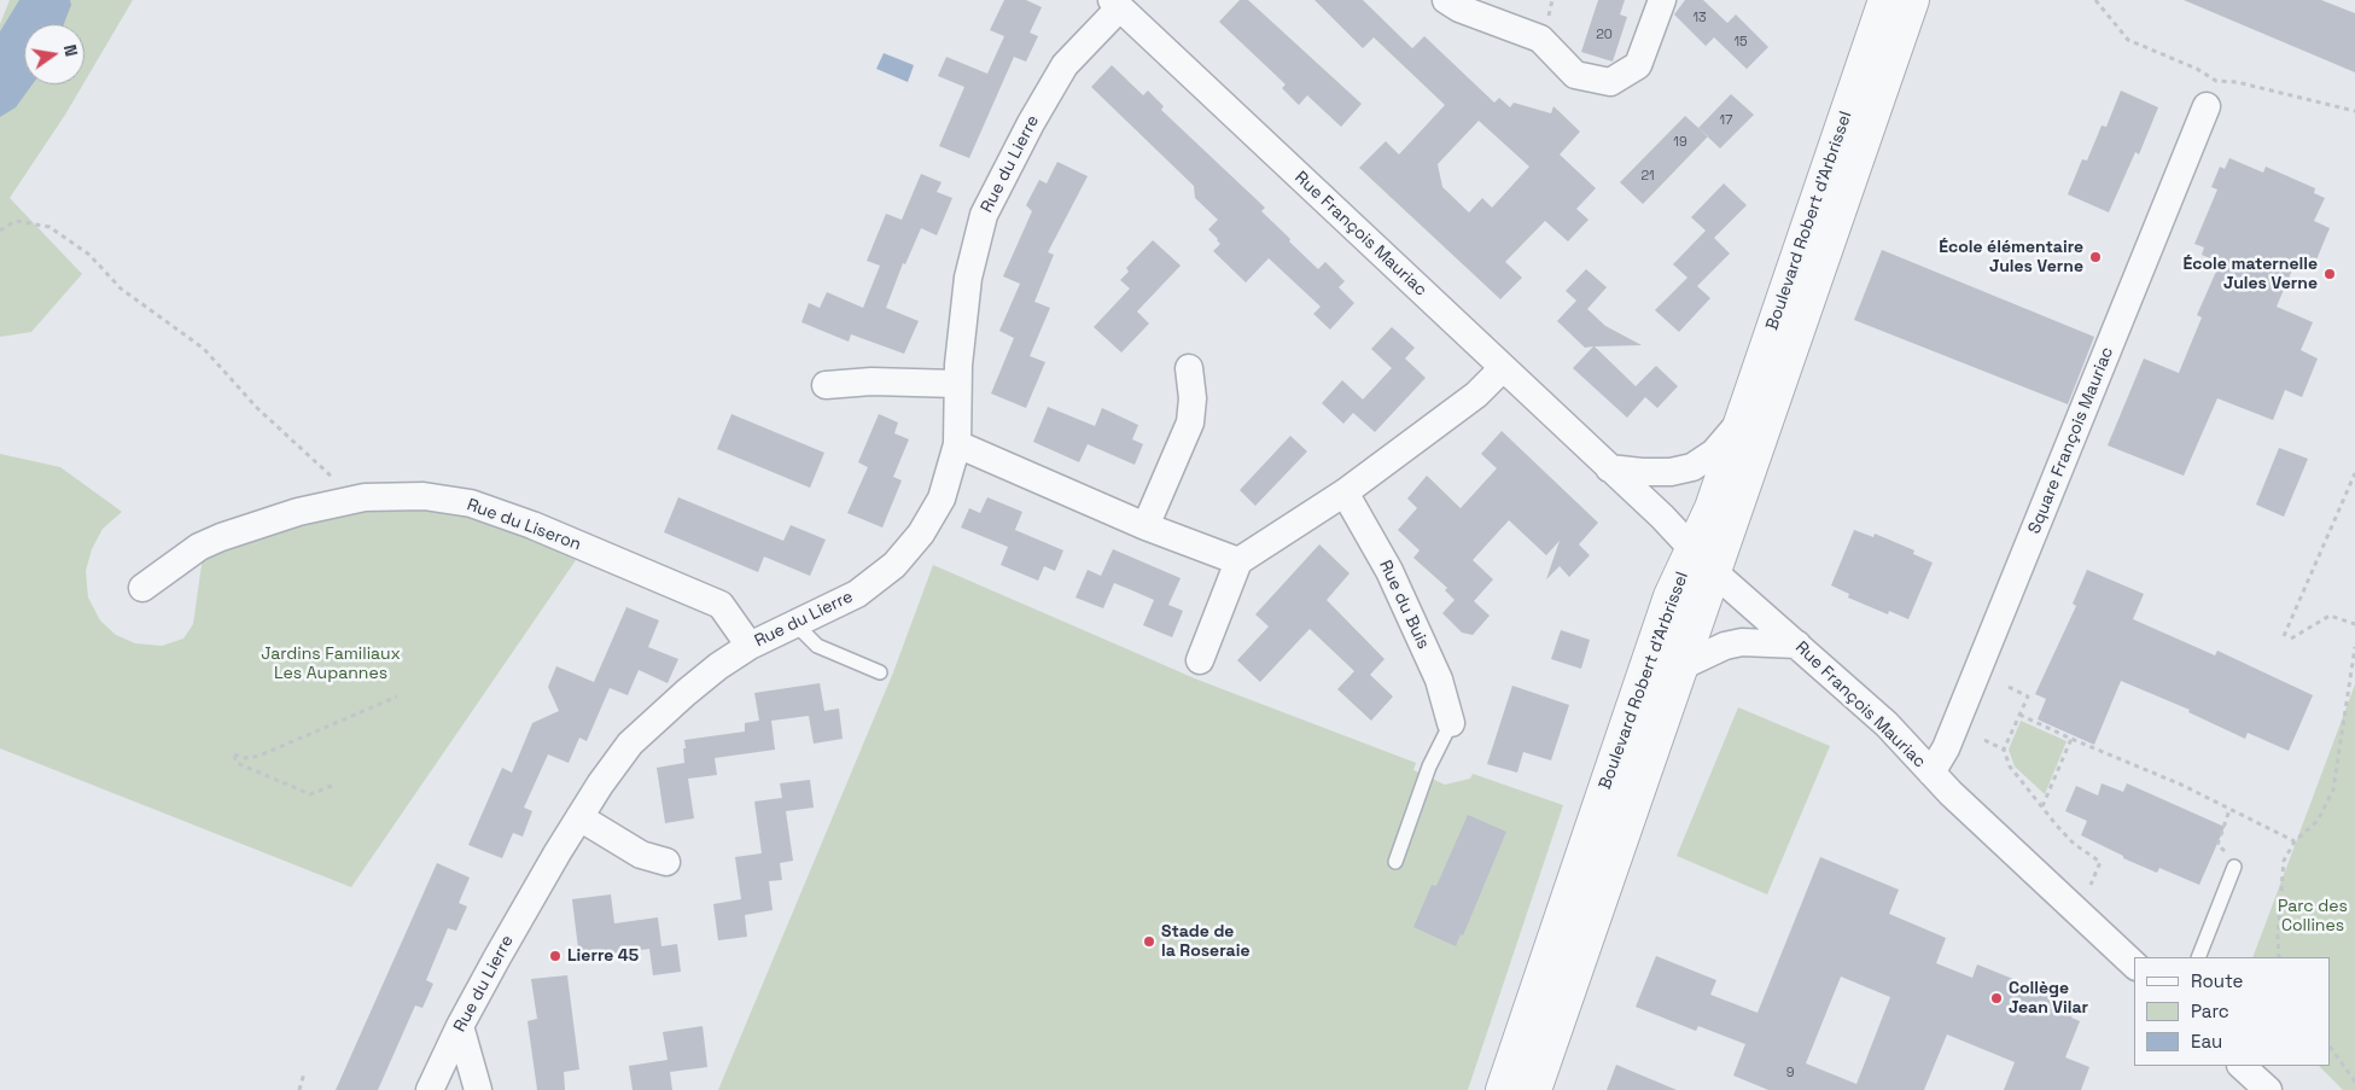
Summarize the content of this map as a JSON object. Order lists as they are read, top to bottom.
{
  "streets": {
    "street": [
      "Rue du Lierre",
      "Boulevard Robert d'Arbrissel",
      "Rue François Mauriac",
      "Square François Mauriac",
      "Rue du Liseron",
      "Rue du Buis"
    ]
  },
  "crossings": [
    ["Rue du Lierre", "Rue François Mauriac"],
    ["Rue du Lierre", "Rue du Liseron"],
    ["Boulevard Robert d'Arbrissel", "Rue François Mauriac"],
    ["Rue François Mauriac", "Square François Mauriac"]
  ],
  "parks": ["Jardins Familiaux Les Aupannes", "Parc des Collines"],
  "places": [
    "École élémentaire Jules Verne",
    "École maternelle Jules Verne",
    "Stade de la Roseraie",
    "Lierre 45",
    "Collège Jean Vilar"
  ],
  "house_numbers": [
    "13",
    "20",
    "15",
    "17",
    "19",
    "21",
    "9"
  ],
  "legend": ["Route", "Parc", "Eau"],
  "north": "right"
}
